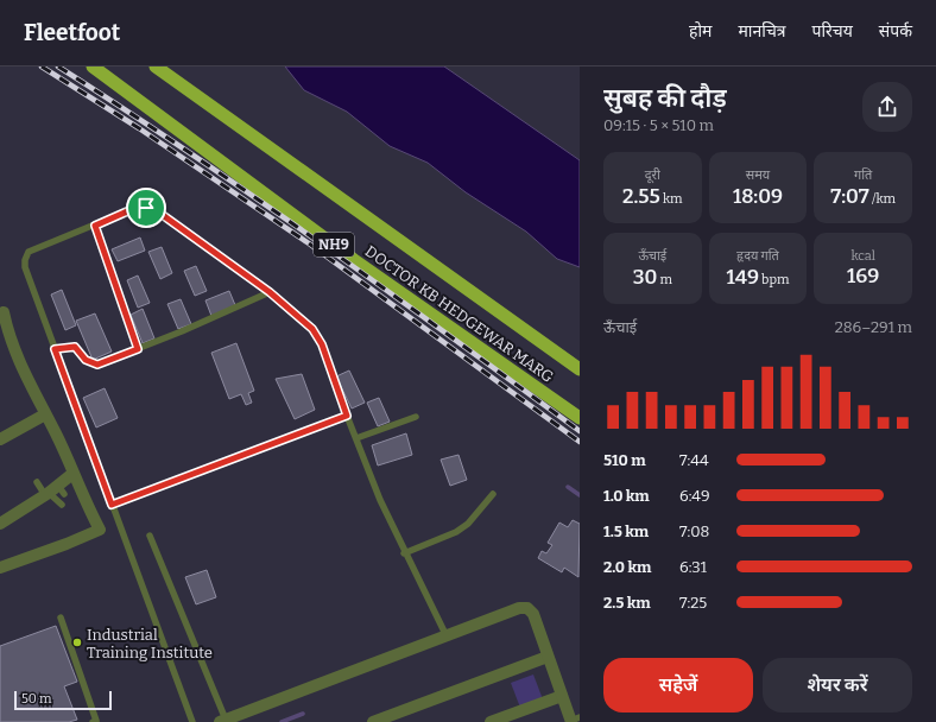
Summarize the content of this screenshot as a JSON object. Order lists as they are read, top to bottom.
{
  "streets": {
    "highway": ["NH9", "DOCTOR KB HEDGEWAR MARG"]
  },
  "places": ["Industrial Training Institute"],
  "scale_bar": "50 m",
  "page": {
    "header": "Fleetfoot",
    "nav": [
      "होम",
      "मानचित्र",
      "परिचय",
      "संपर्क"
    ],
    "heading": ["सुबह की दौड़", "09:15 · 5 × 510 m"],
    "stats": [
      ["दूरी", "2.55 km"],
      ["समय", "18:09"],
      ["गति", "7:07 /km"],
      ["ऊँचाई", "30 m"],
      ["हृदय गति", "149 bpm"],
      ["kcal", "169"]
    ],
    "chart": ["ऊँचाई", "286–291 m"],
    "list": [
      {
        "name": "510 m",
        "note": "7:44"
      },
      {
        "name": "1.0 km",
        "note": "6:49"
      },
      {
        "name": "1.5 km",
        "note": "7:08"
      },
      {
        "name": "2.0 km",
        "note": "6:31"
      },
      {
        "name": "2.5 km",
        "note": "7:25"
      }
    ],
    "buttons": ["सहेजें", "शेयर करें"],
    "scale": "50 m"
  }
}
